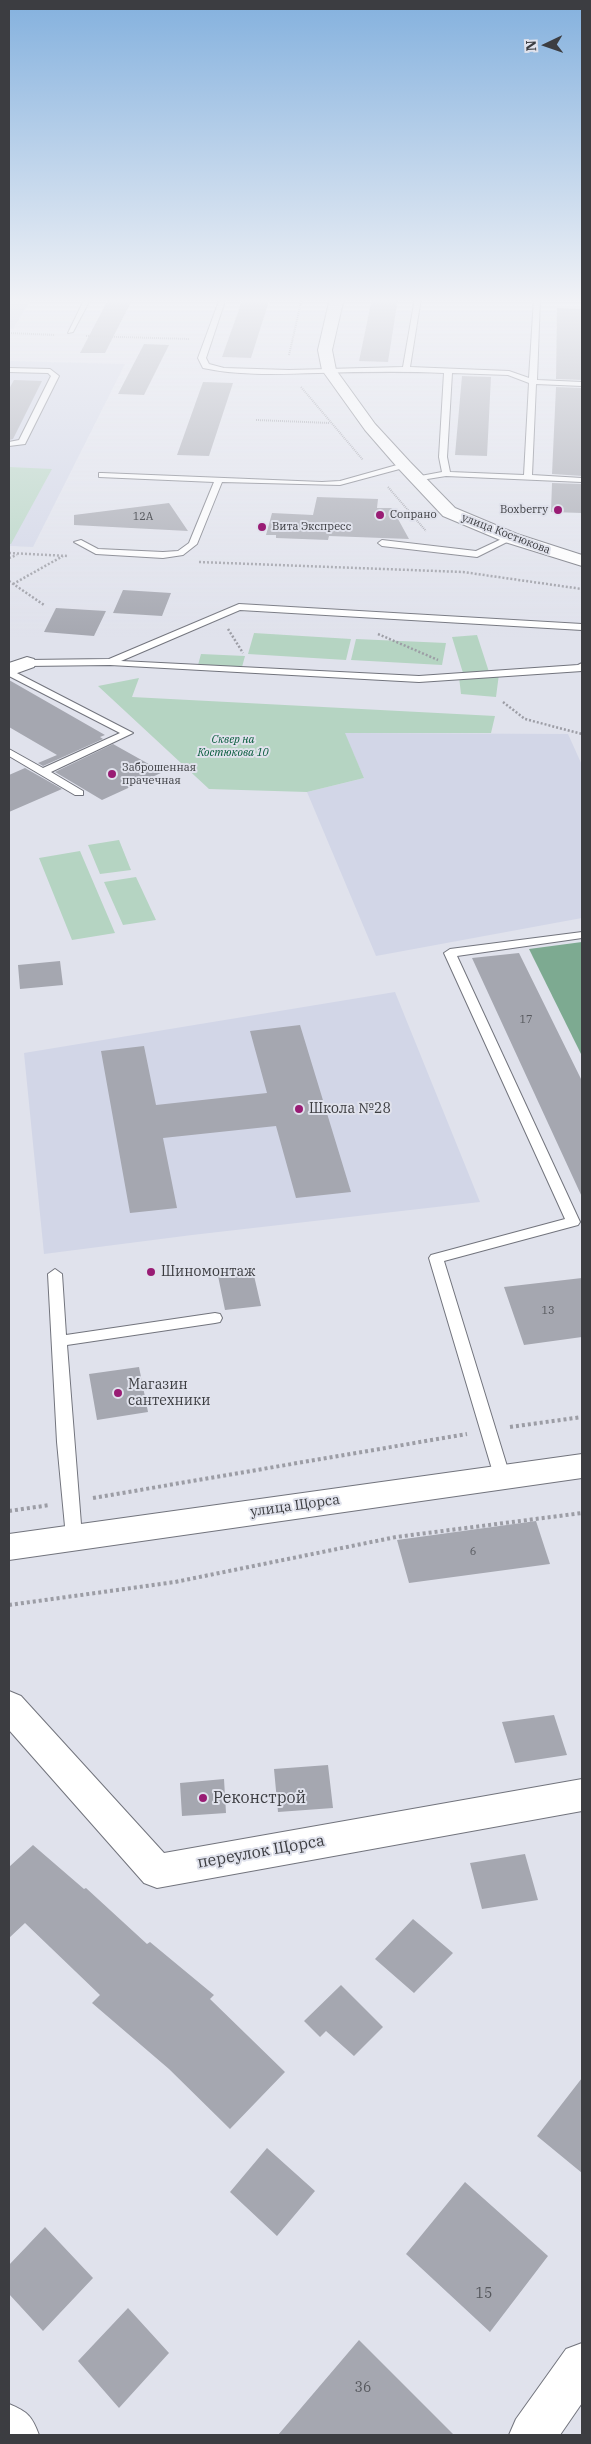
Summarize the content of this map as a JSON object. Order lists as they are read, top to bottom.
{
  "streets": {
    "main road": ["улица Костюкова", "улица Щорса", "переулок Щорса"]
  },
  "parks": ["Сквер на Костюкова 10"],
  "places": [
    "Boxberry",
    "Сопрано",
    "Вита Экспресс",
    "Заброшенная прачечная",
    "Школа №28",
    "Шиномонтаж",
    "Магазин сантехники",
    "Реконстрой"
  ],
  "house_numbers": [
    "12А",
    "17",
    "13",
    "6",
    "15",
    "36"
  ],
  "north": "left"
}
